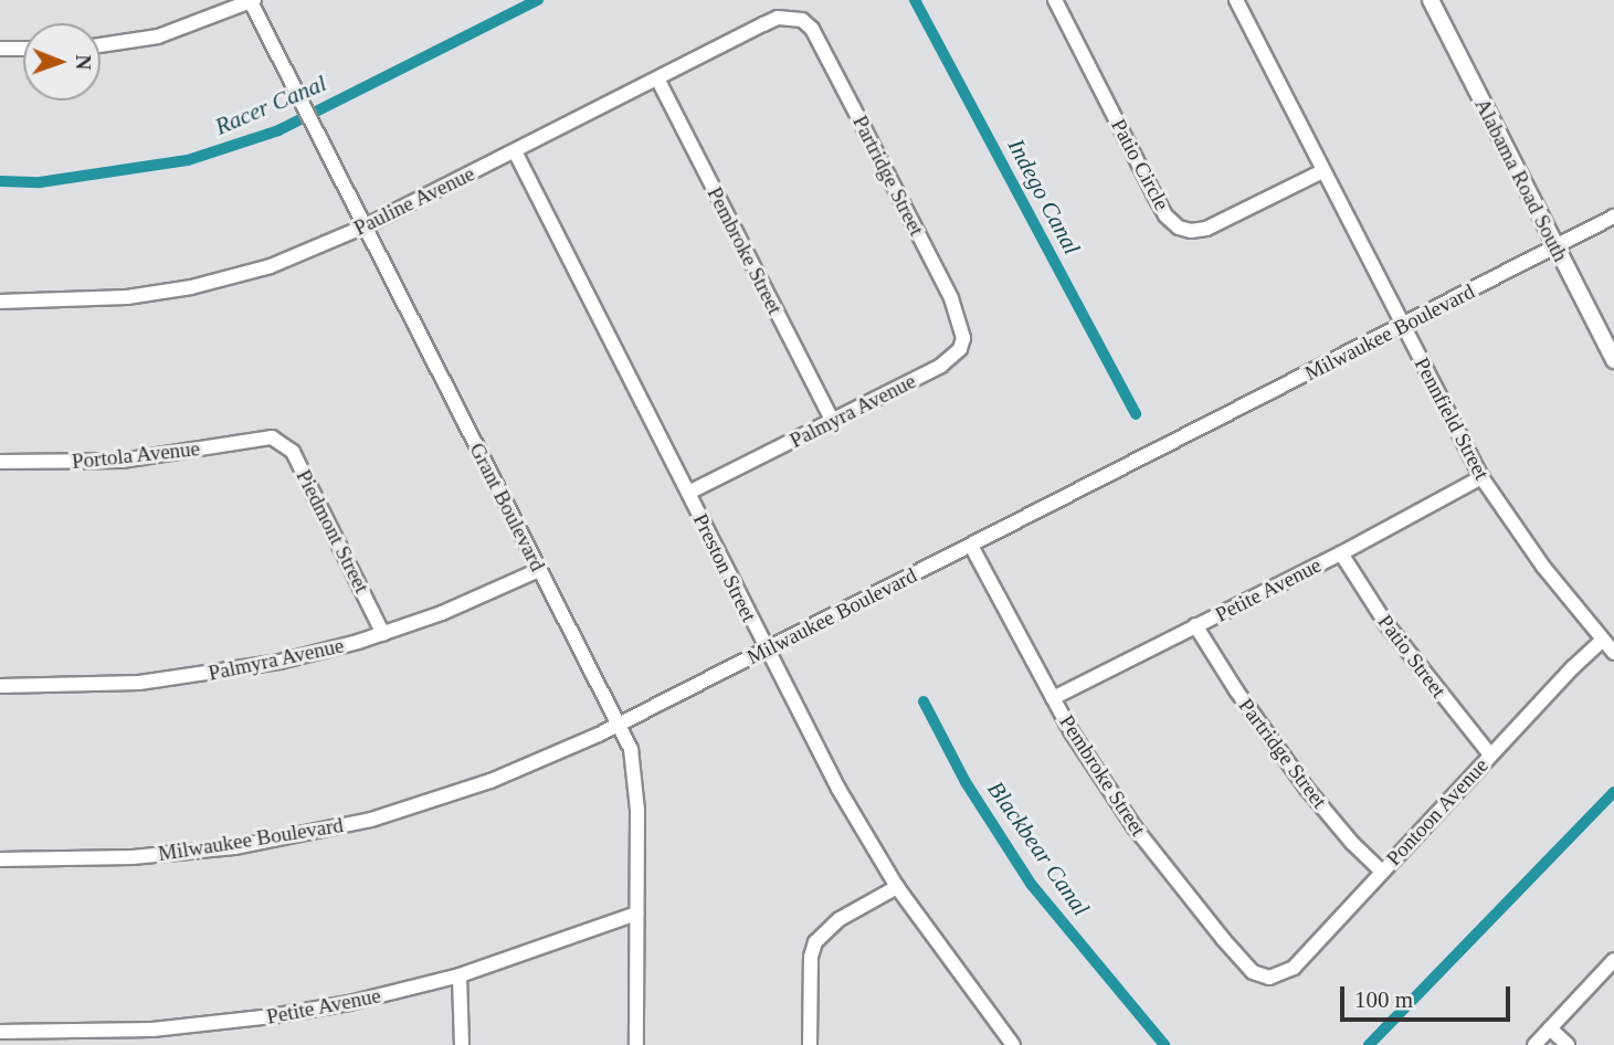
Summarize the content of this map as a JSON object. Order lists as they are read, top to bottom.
{
  "streets": {
    "street": [
      "Patio Circle",
      "Partridge Street",
      "Alabama Road South",
      "Pauline Avenue",
      "Pembroke Street",
      "Milwaukee Boulevard",
      "Palmyra Avenue",
      "Pennfield Street",
      "Portola Avenue",
      "Grant Boulevard",
      "Piedmont Street",
      "Preston Street",
      "Petite Avenue",
      "Patio Street",
      "Pontoon Avenue"
    ]
  },
  "crossings": [
    ["Patio Circle", "Pennfield Street"],
    ["Partridge Street", "Pauline Avenue"],
    ["Partridge Street", "Palmyra Avenue"],
    ["Partridge Street", "Petite Avenue"],
    ["Partridge Street", "Pontoon Avenue"],
    ["Alabama Road South", "Milwaukee Boulevard"],
    ["Pauline Avenue", "Pembroke Street"],
    ["Pauline Avenue", "Grant Boulevard"],
    ["Pauline Avenue", "Preston Street"],
    ["Pembroke Street", "Milwaukee Boulevard"],
    ["Pembroke Street", "Palmyra Avenue"],
    ["Pembroke Street", "Petite Avenue"],
    ["Pembroke Street", "Pontoon Avenue"],
    ["Milwaukee Boulevard", "Pennfield Street"],
    ["Milwaukee Boulevard", "Grant Boulevard"],
    ["Milwaukee Boulevard", "Preston Street"],
    ["Palmyra Avenue", "Grant Boulevard"],
    ["Palmyra Avenue", "Piedmont Street"],
    ["Palmyra Avenue", "Preston Street"],
    ["Pennfield Street", "Petite Avenue"],
    ["Pennfield Street", "Pontoon Avenue"],
    ["Portola Avenue", "Piedmont Street"],
    ["Grant Boulevard", "Petite Avenue"],
    ["Petite Avenue", "Patio Street"],
    ["Patio Street", "Pontoon Avenue"]
  ],
  "water": ["Racer Canal", "Indego Canal", "Blackbear Canal"],
  "scale_bar": "100 m",
  "north": "right"
}
